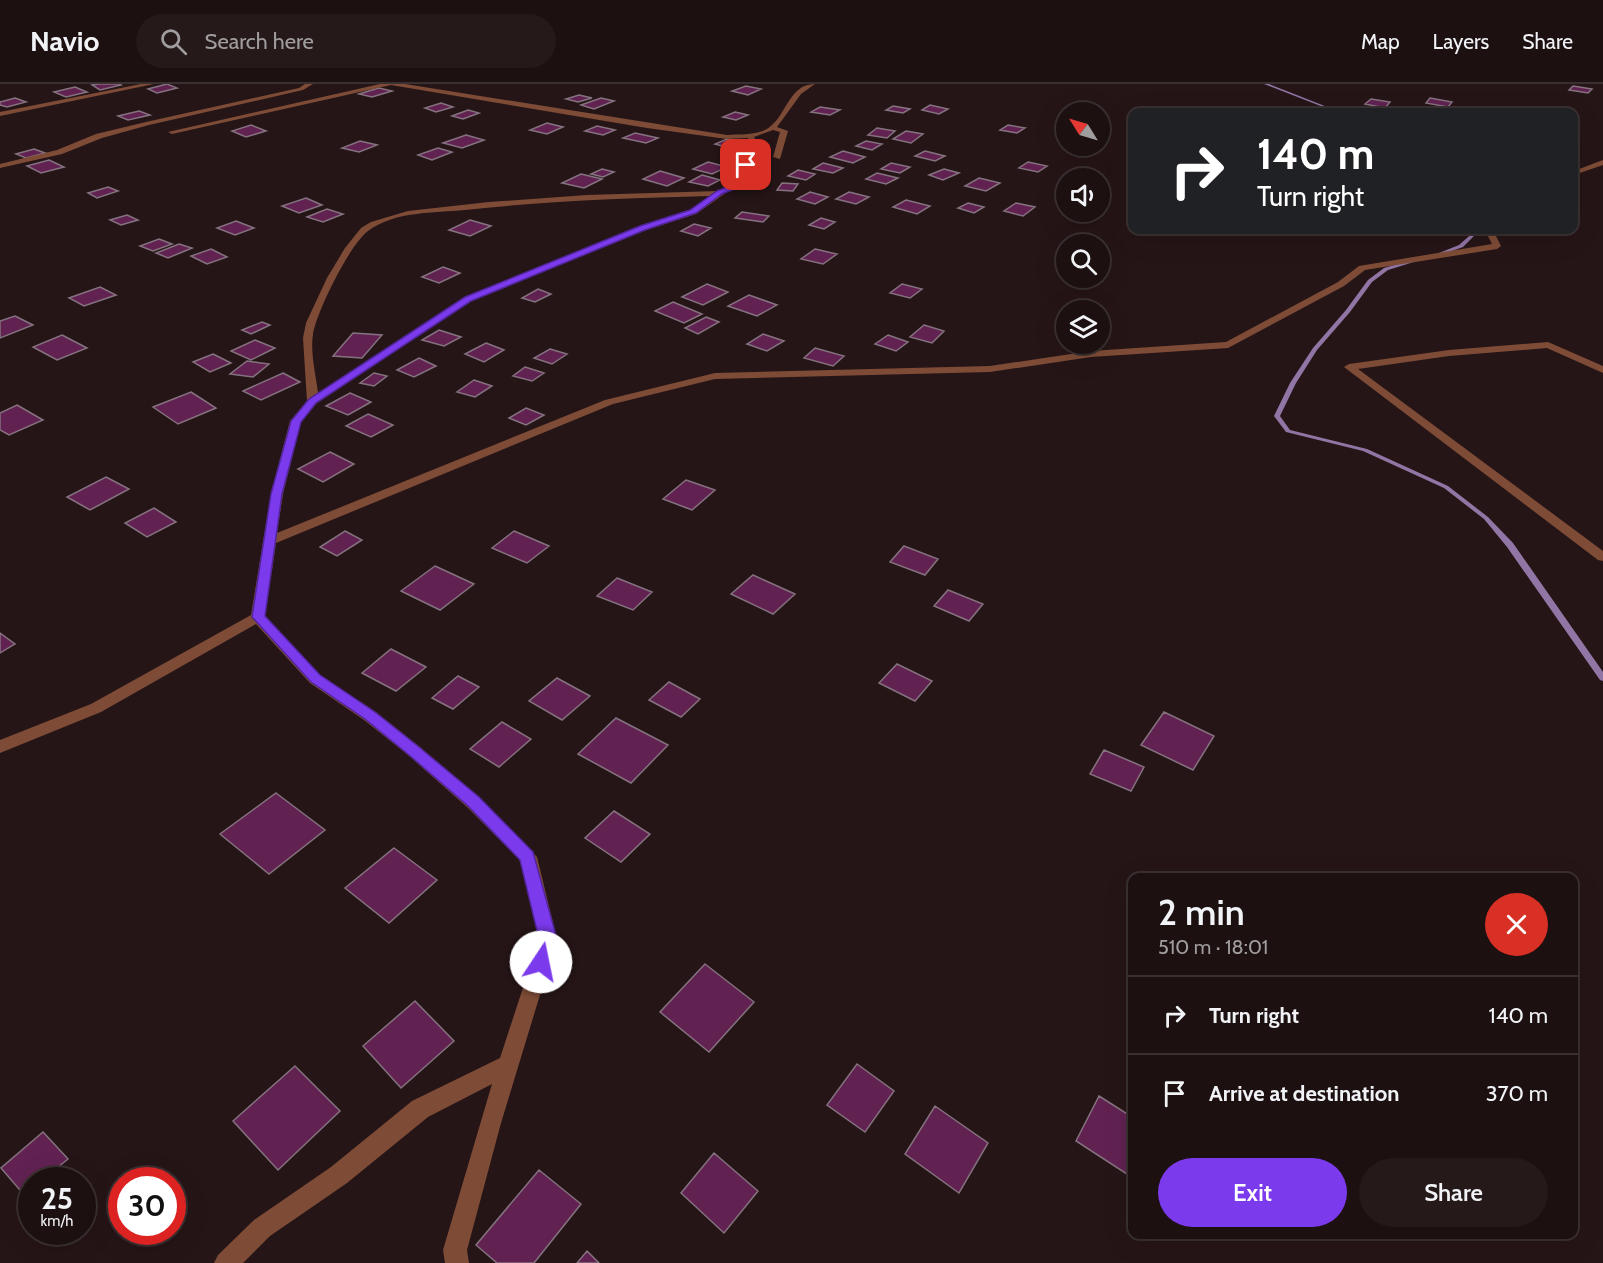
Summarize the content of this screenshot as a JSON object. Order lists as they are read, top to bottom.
{
  "north": "top left",
  "page": {
    "header": "Navio",
    "search": "Search here",
    "nav": ["Map", "Layers", "Share"],
    "turn": ["140 m", "Turn right"],
    "heading": ["2 min", "510 m · 18:01"],
    "list": [
      {
        "name": "Turn right",
        "value": "140 m"
      },
      {
        "name": "Arrive at destination",
        "value": "370 m"
      }
    ],
    "buttons": ["Exit", "Share"],
    "speed": "25 km/h",
    "limit": "30"
  }
}
